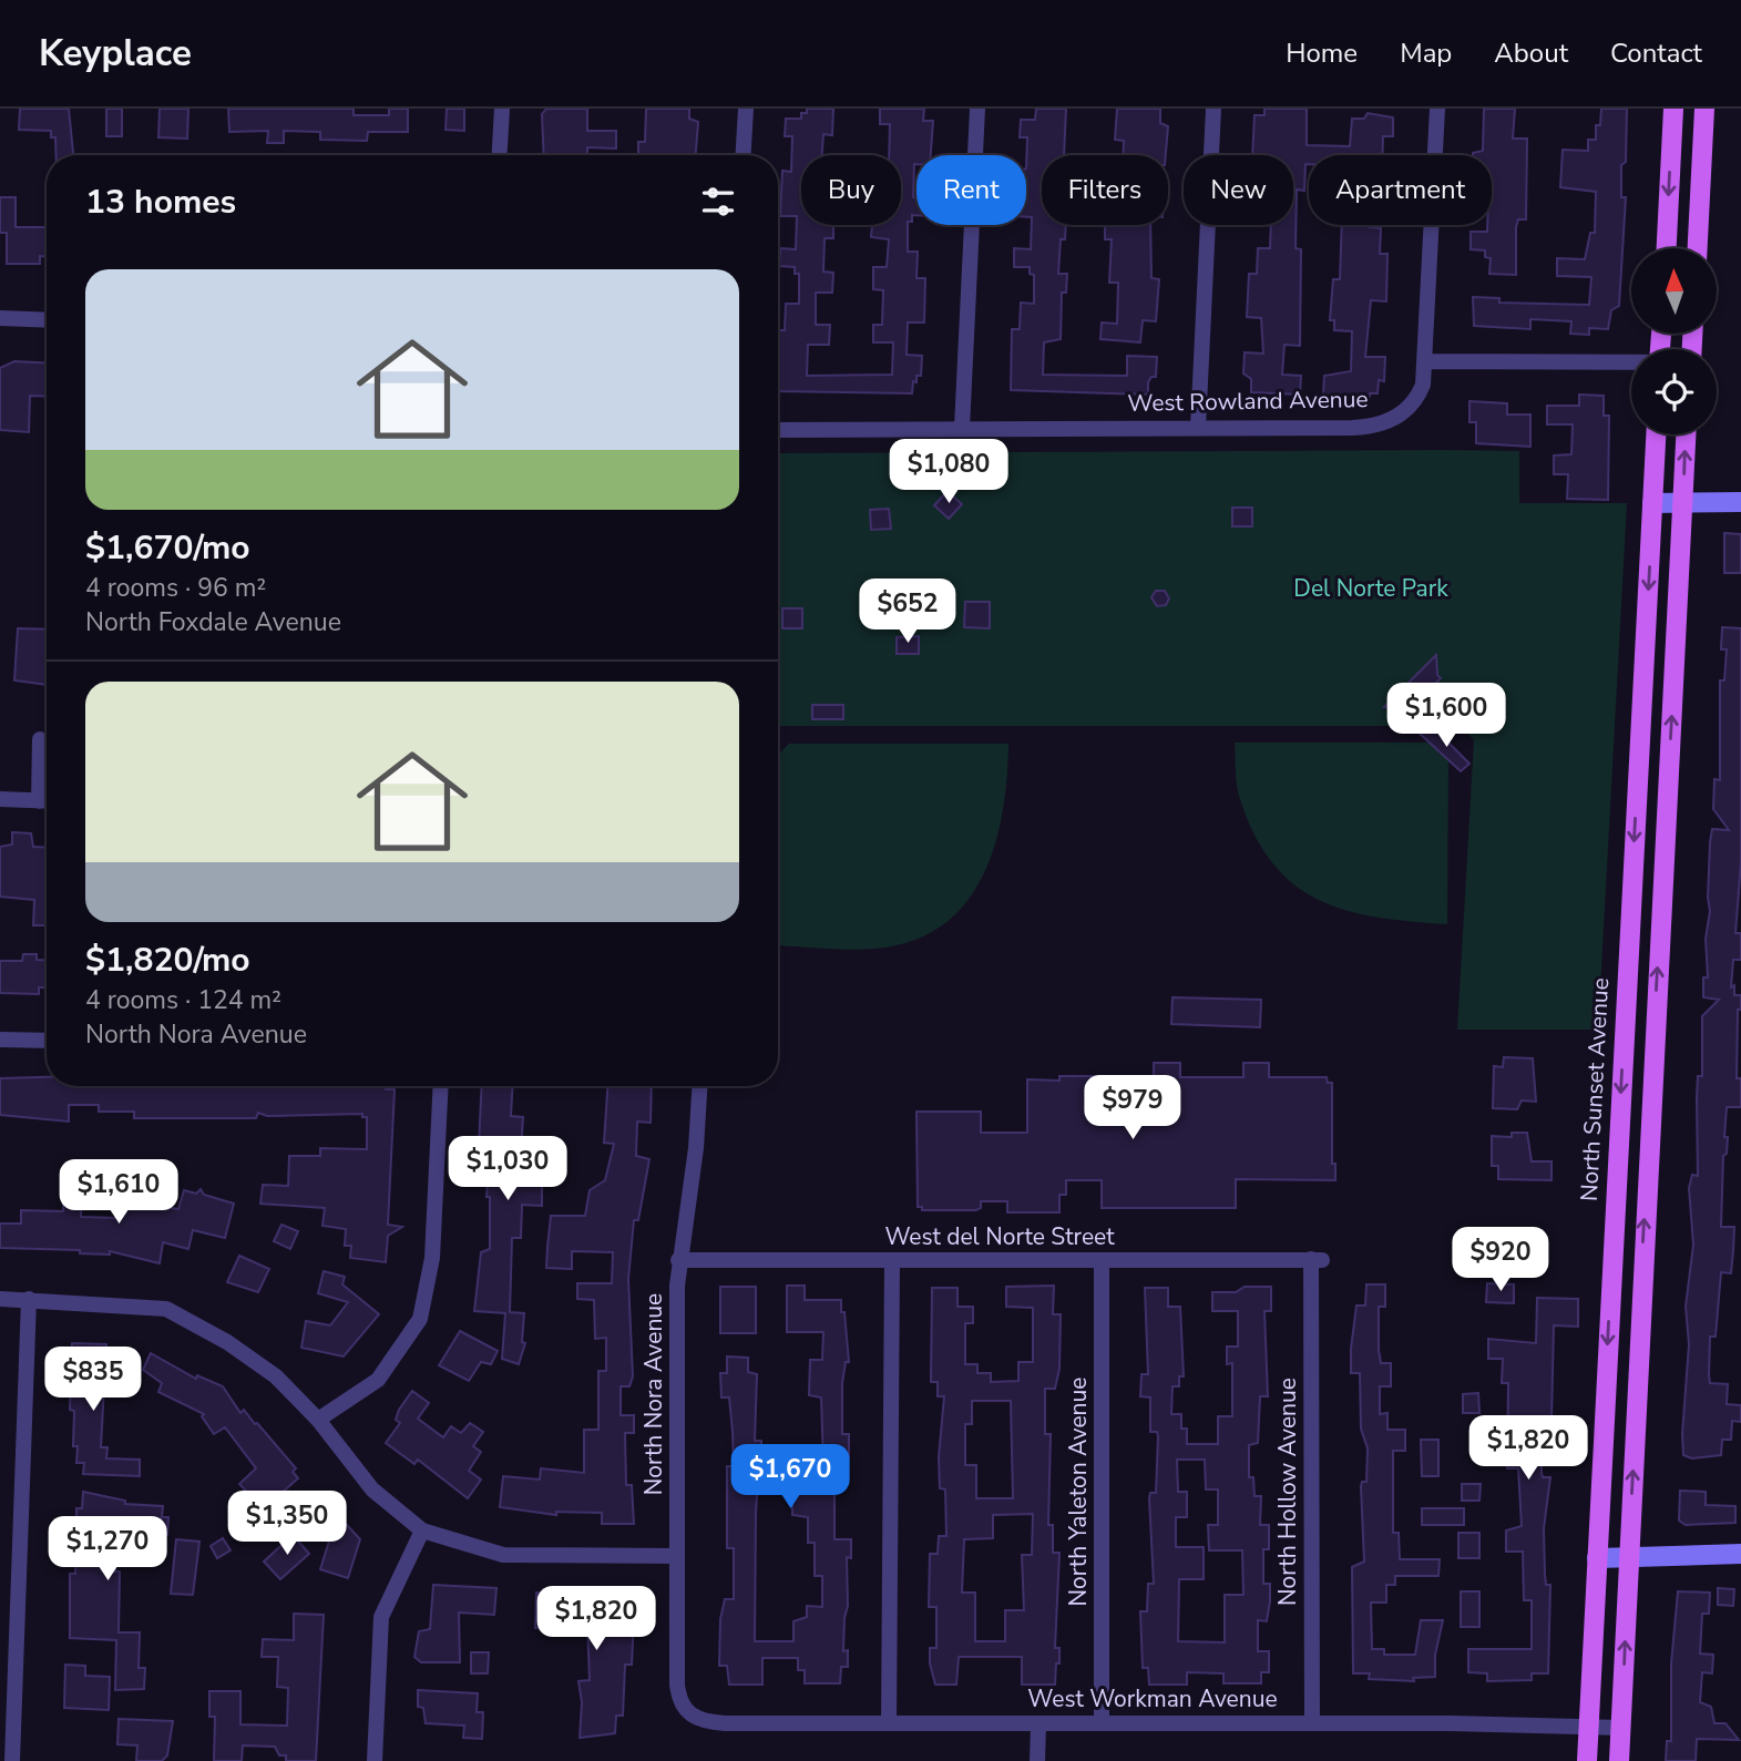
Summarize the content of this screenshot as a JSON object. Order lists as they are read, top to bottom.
{
  "streets": {
    "main road": ["North Sunset Avenue"],
    "street": [
      "West Rowland Avenue",
      "West del Norte Street",
      "North Nora Avenue",
      "North Yaleton Avenue",
      "North Hollow Avenue",
      "West Workman Avenue"
    ]
  },
  "crossings": [
    ["North Sunset Avenue", "West Workman Avenue"],
    ["West del Norte Street", "North Nora Avenue"],
    ["West del Norte Street", "North Yaleton Avenue"],
    ["West del Norte Street", "North Hollow Avenue"],
    ["North Nora Avenue", "West Workman Avenue"],
    ["North Yaleton Avenue", "West Workman Avenue"],
    ["North Hollow Avenue", "West Workman Avenue"]
  ],
  "parks": ["Del Norte Park"],
  "north": "top",
  "page": {
    "header": "Keyplace",
    "nav": [
      "Home",
      "Map",
      "About",
      "Contact"
    ],
    "chip": [
      "Buy",
      "Rent",
      "Filters",
      "New",
      "Apartment"
    ],
    "heading": "13 homes",
    "list": [
      {
        "name": "$1,670/mo",
        "note": "4 rooms · 96 m² · North Foxdale Avenue"
      },
      {
        "name": "$1,820/mo",
        "note": "4 rooms · 124 m² · North Nora Avenue"
      }
    ],
    "price": [
      "$1,080",
      "$652",
      "$1,600",
      "$979",
      "$1,030",
      "$1,610",
      "$920",
      "$835",
      "$1,820",
      "$1,670",
      "$1,350",
      "$1,270",
      "$1,820"
    ]
  }
}
